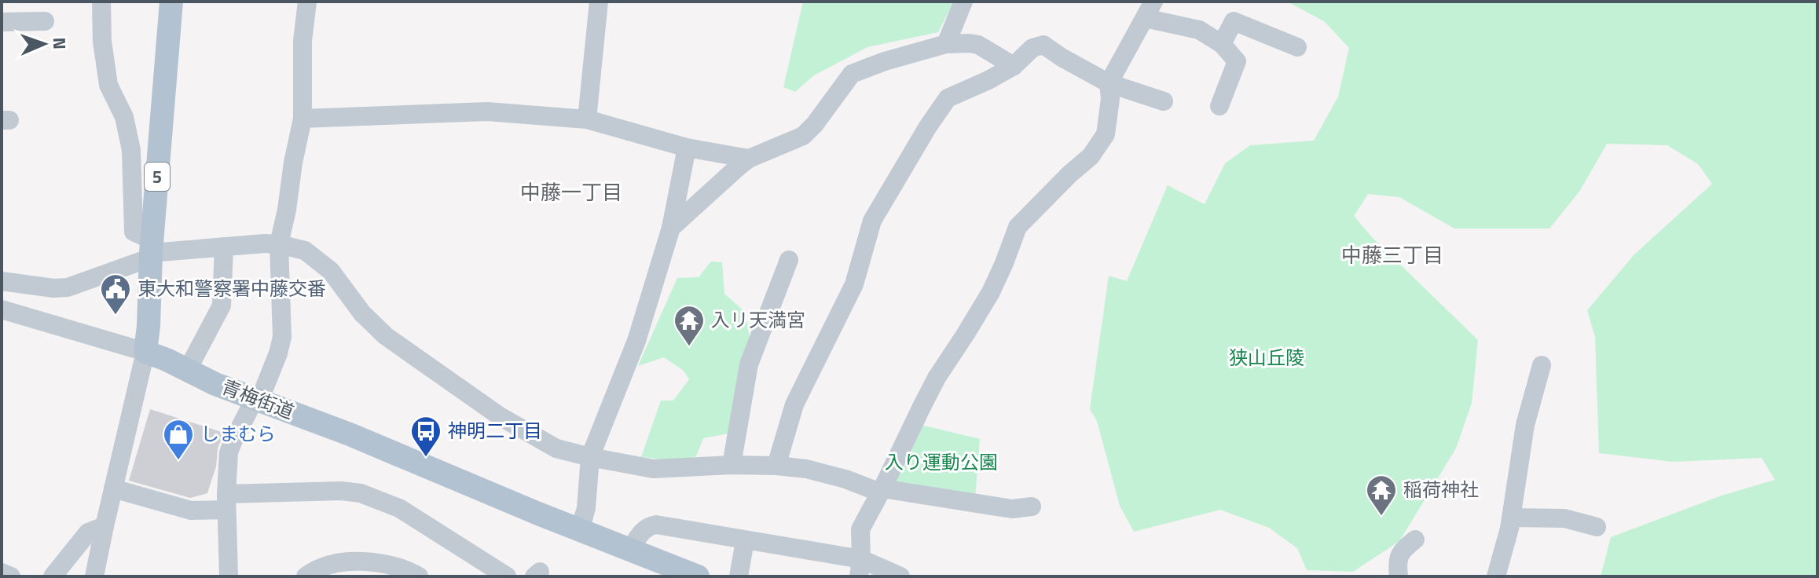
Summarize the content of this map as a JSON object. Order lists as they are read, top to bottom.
{
  "streets": {
    "main road": ["5", "青梅街道"]
  },
  "crossings": [
    ["5", "青梅街道"]
  ],
  "districts": ["中藤一丁目", "中藤三丁目"],
  "parks": ["狭山丘陵", "入り運動公園"],
  "places": {
    "public building": ["東大和警察署中藤交番"],
    "temple": ["入リ天満宮", "稲荷神社"],
    "bus stop": ["神明二丁目"],
    "shop": ["しまむら"]
  },
  "north": "right"
}
